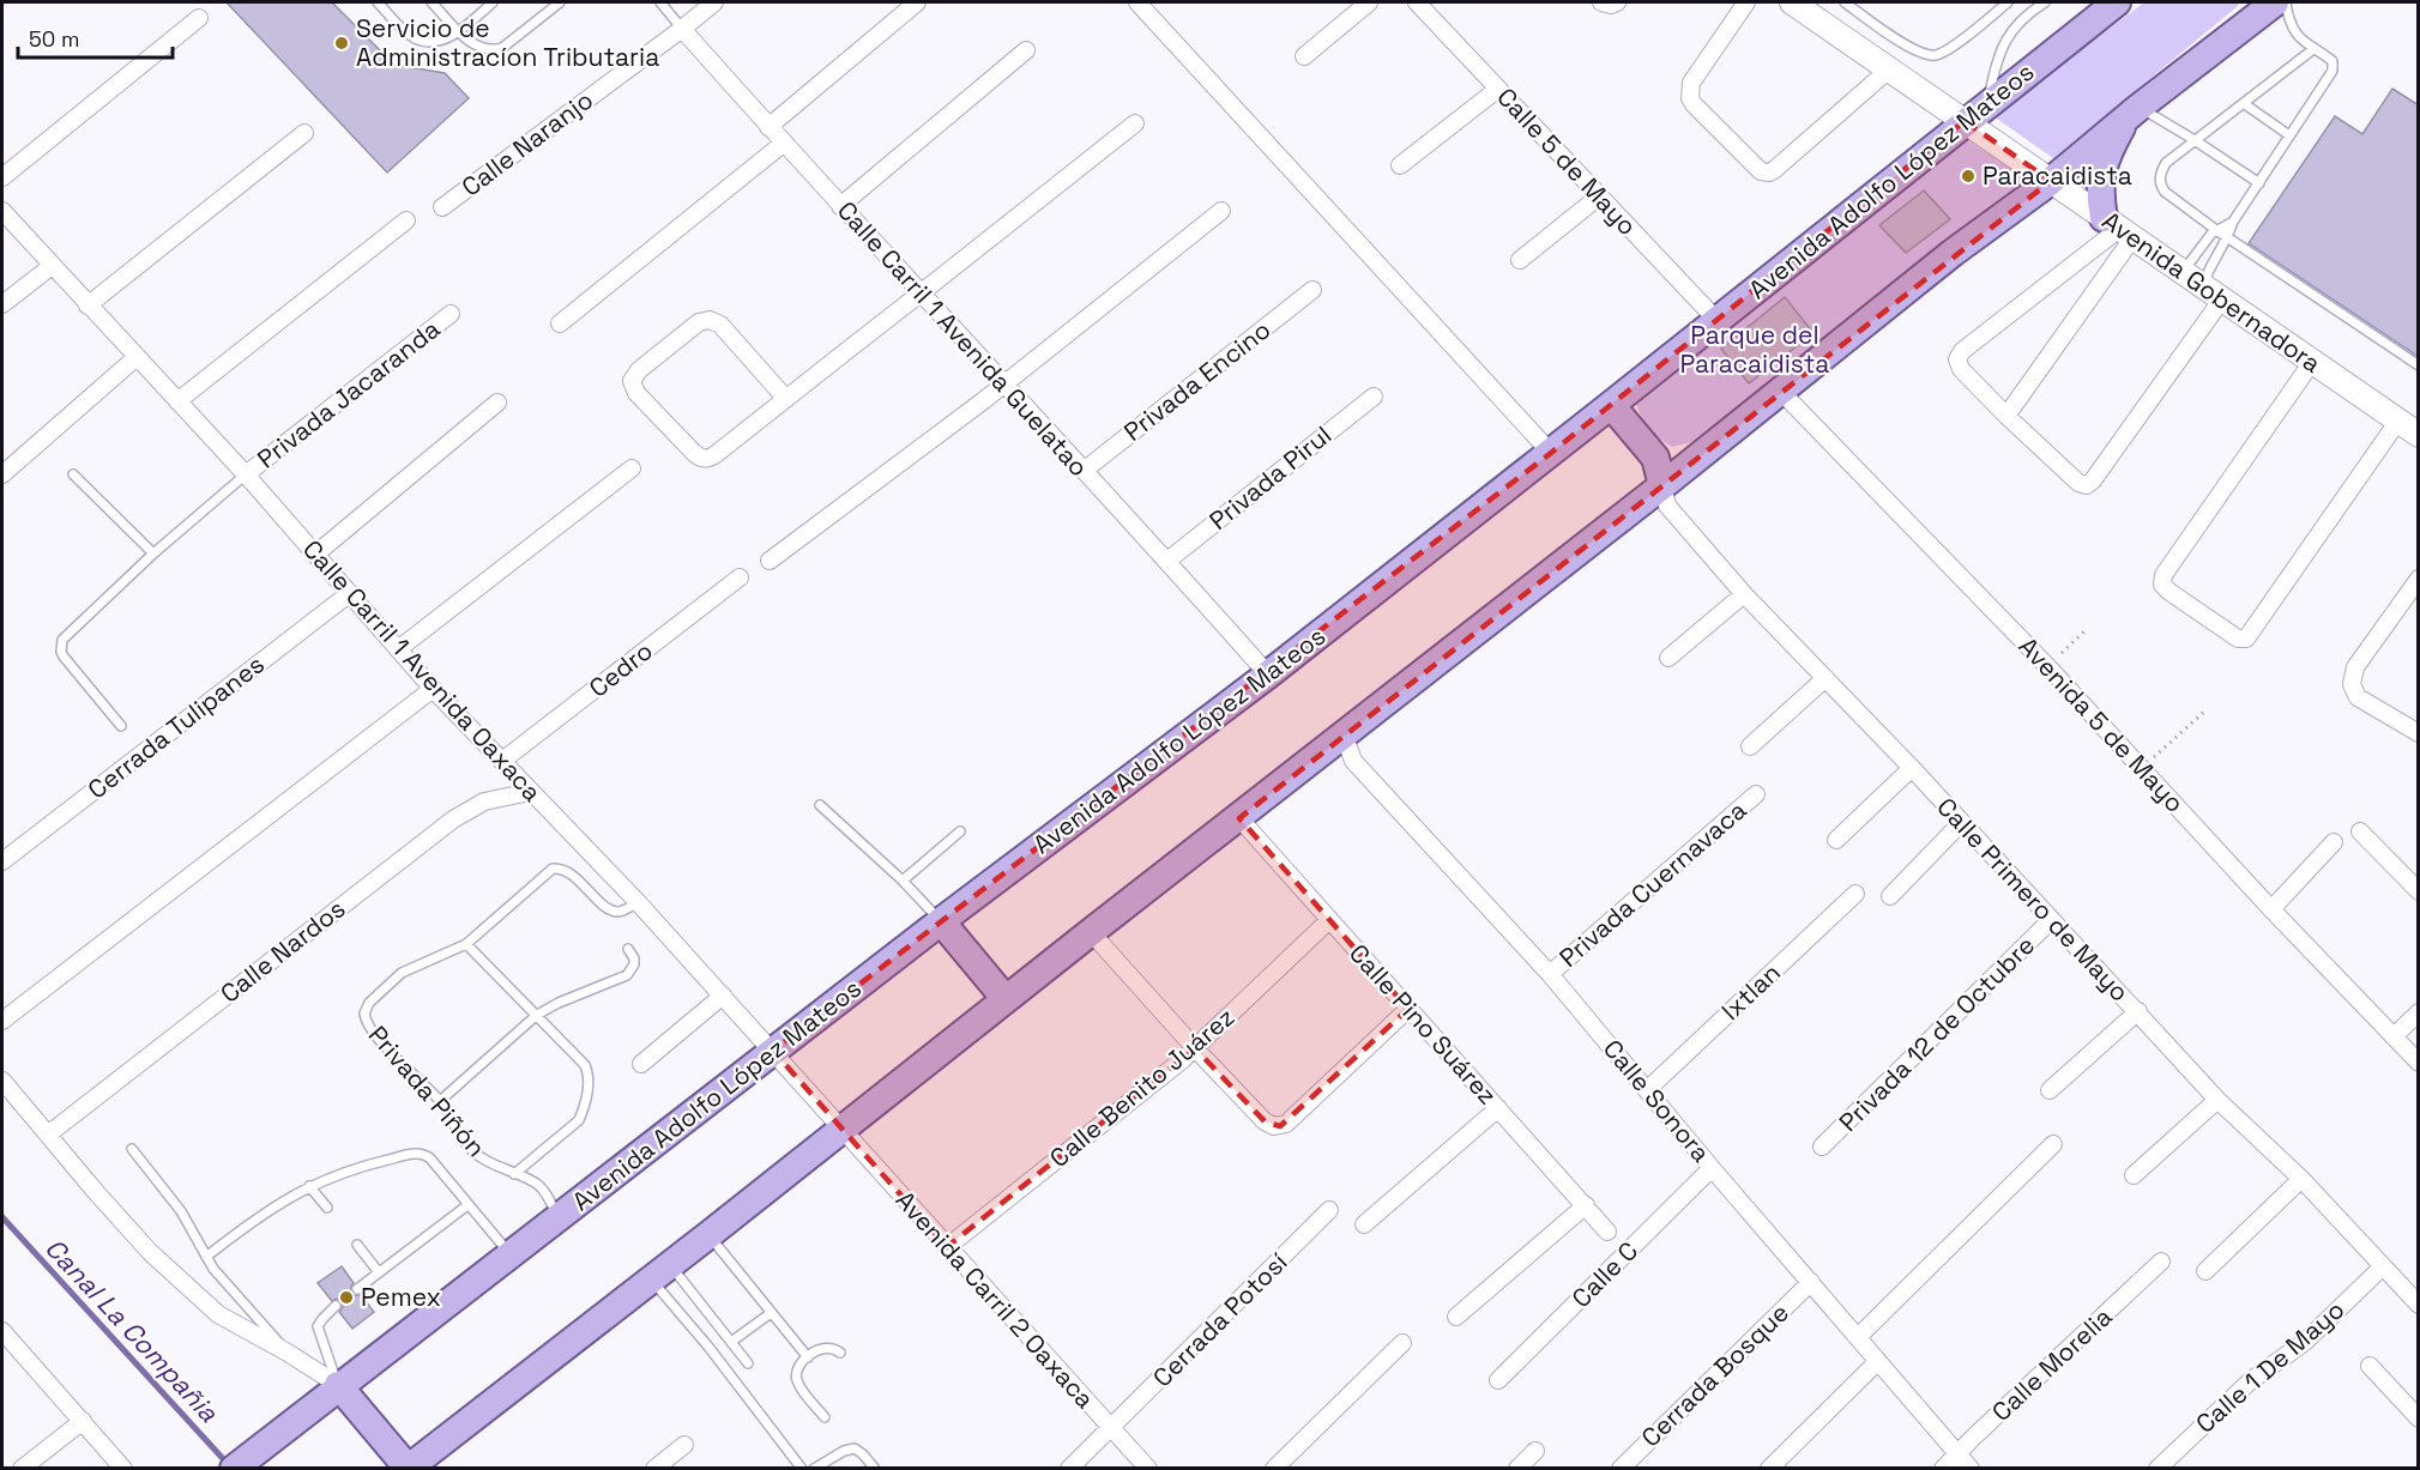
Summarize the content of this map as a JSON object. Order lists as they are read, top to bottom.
{
  "streets": {
    "main road": ["Avenida Adolfo López Mateos"],
    "street": [
      "Calle Naranjo",
      "Calle 5 de Mayo",
      "Avenida Gobernadora",
      "Calle Carril 1 Avenida Guelatao",
      "Privada Encino",
      "Privada Jacaranda",
      "Privada Pirul",
      "Cedro",
      "Calle Carril 1 Avenida Oaxaca",
      "Avenida 5 de Mayo",
      "Cerrada Tulipanes",
      "Privada Cuernavaca",
      "Calle Primero de Mayo",
      "Calle Nardos",
      "Ixtlan",
      "Calle Pino Suárez",
      "Privada 12 de Octubre",
      "Calle Benito Juárez",
      "Calle Sonora",
      "Calle C",
      "Avenida Carril 2 Oaxaca",
      "Cerrada Potosí",
      "Calle Morelia",
      "Calle 1 De Mayo",
      "Cerrada Bosque"
    ],
    "lane": ["Privada Piñón"]
  },
  "crossings": [
    ["Calle Naranjo", "Calle Carril 1 Avenida Guelatao"],
    ["Calle 5 de Mayo", "Avenida Adolfo López Mateos"],
    ["Avenida Adolfo López Mateos", "Avenida Gobernadora"],
    ["Avenida Adolfo López Mateos", "Calle Carril 1 Avenida Guelatao"],
    ["Avenida Adolfo López Mateos", "Calle Carril 1 Avenida Oaxaca"],
    ["Avenida Adolfo López Mateos", "Privada Piñón"],
    ["Calle Carril 1 Avenida Guelatao", "Privada Encino"],
    ["Calle Carril 1 Avenida Guelatao", "Privada Pirul"],
    ["Privada Jacaranda", "Calle Carril 1 Avenida Oaxaca"],
    ["Cedro", "Calle Carril 1 Avenida Oaxaca"],
    ["Calle Carril 1 Avenida Oaxaca", "Cerrada Tulipanes"],
    ["Calle Carril 1 Avenida Oaxaca", "Calle Nardos"],
    ["Calle Carril 1 Avenida Oaxaca", "Privada Piñón"],
    ["Calle Carril 1 Avenida Oaxaca", "Avenida Carril 2 Oaxaca"],
    ["Privada Cuernavaca", "Calle Sonora"],
    ["Calle Primero de Mayo", "Privada 12 de Octubre"],
    ["Calle Primero de Mayo", "Calle 1 De Mayo"],
    ["Ixtlan", "Calle Sonora"],
    ["Calle Pino Suárez", "Calle Benito Juárez"],
    ["Calle Benito Juárez", "Avenida Carril 2 Oaxaca"],
    ["Calle Sonora", "Calle C"],
    ["Calle Sonora", "Calle Morelia"],
    ["Calle Sonora", "Cerrada Bosque"],
    ["Avenida Carril 2 Oaxaca", "Cerrada Potosí"]
  ],
  "water": ["Canal La Compañia"],
  "parks": ["Parque del Paracaidista"],
  "places": ["Servicio de Administracíon Tributaria", "Paracaidista", "Pemex"],
  "scale_bar": "50 m"
}
